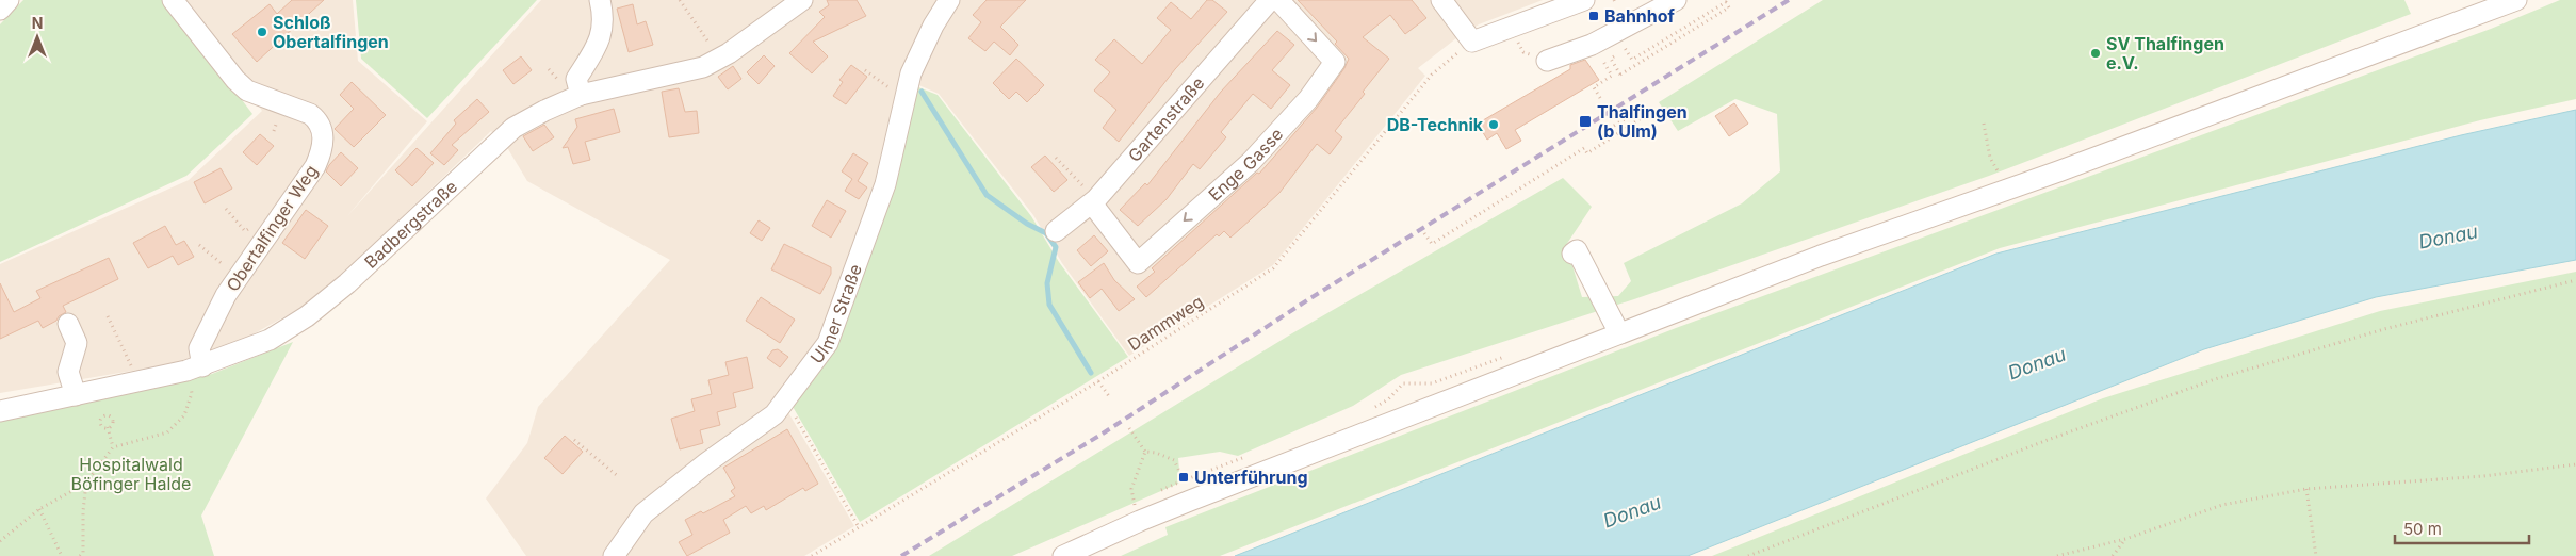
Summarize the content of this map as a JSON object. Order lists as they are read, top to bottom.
{
  "streets": {
    "street": [
      "Gartenstraße",
      "Enge Gasse",
      "Badbergstraße",
      "Obertalfinger Weg",
      "Ulmer Straße"
    ],
    "path": ["Dammweg"]
  },
  "crossings": [
    ["Gartenstraße", "Enge Gasse"],
    ["Badbergstraße", "Obertalfinger Weg"]
  ],
  "water": ["Donau"],
  "parks": ["Hospitalwald Böfinger Halde"],
  "places": {
    "transit": ["Bahnhof", "Thalfingen (b Ulm)", "Unterführung"],
    "other": ["Schloß Obertalfingen", "SV Thalfingen e.V.", "DB-Technik"]
  },
  "scale_bar": "50 m",
  "north": "top"
}
